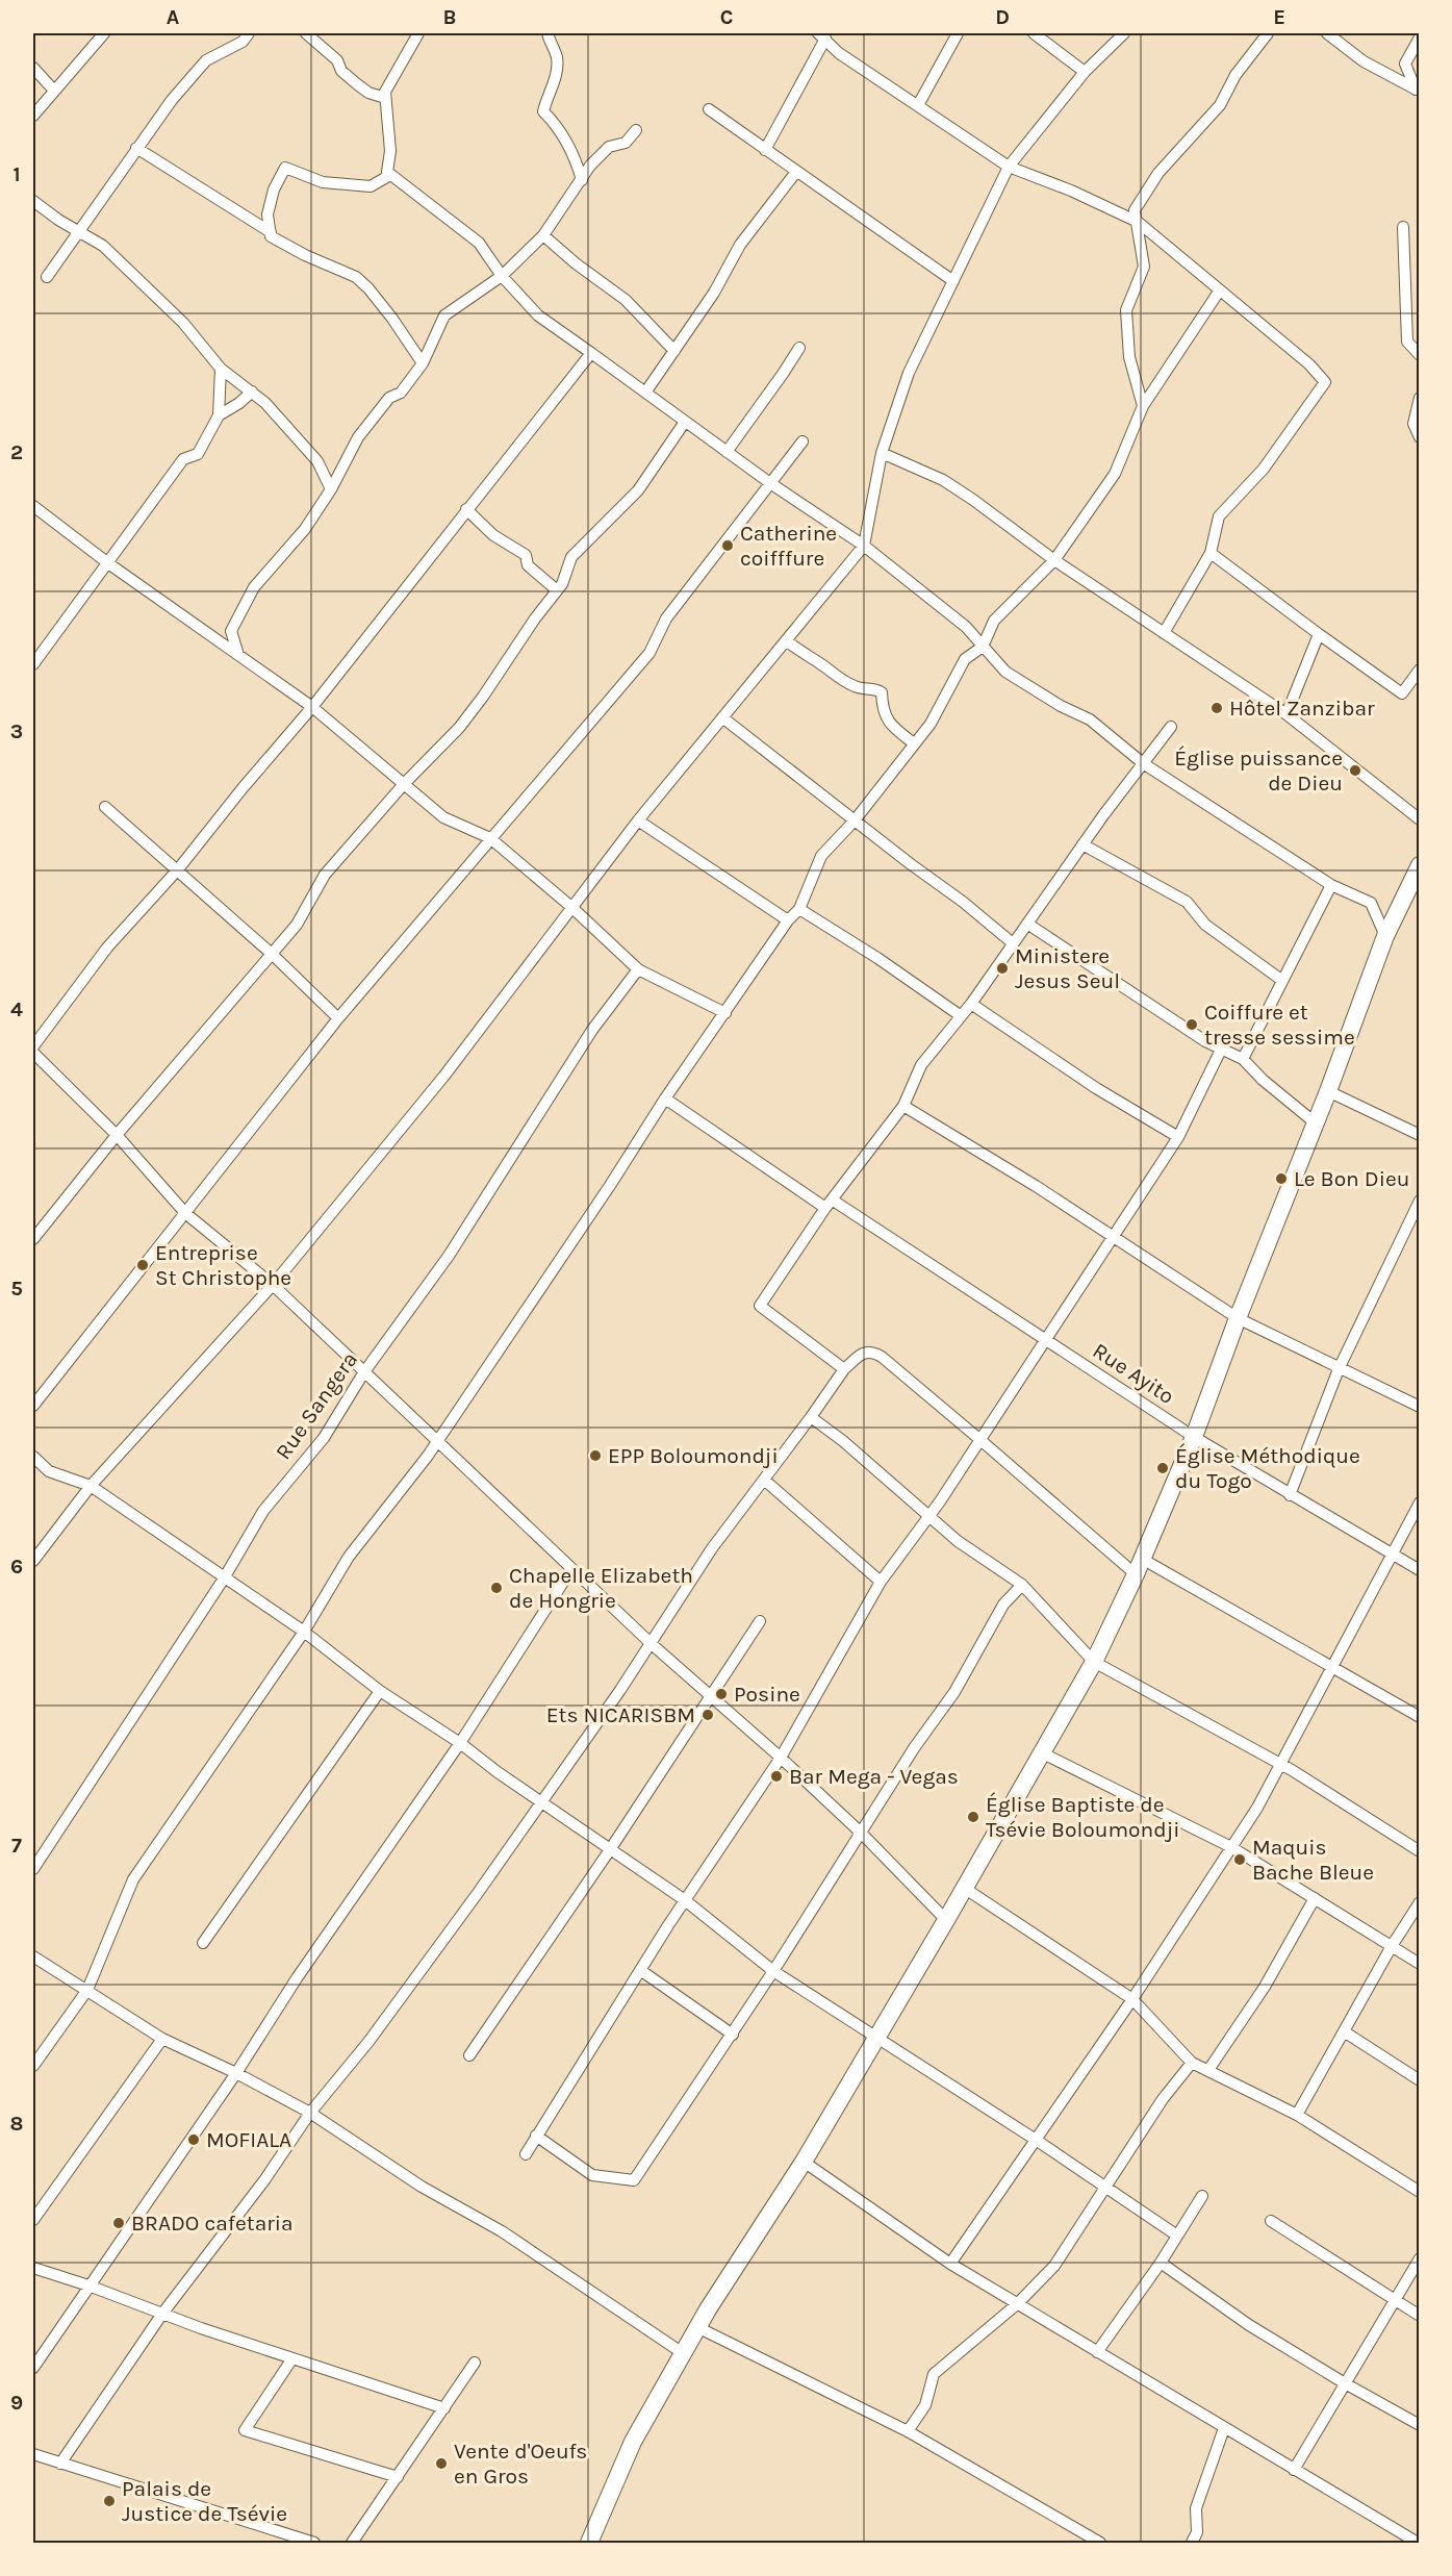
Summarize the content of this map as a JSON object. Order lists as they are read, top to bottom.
{
  "streets": {
    "street": ["Rue Ayito", "Rue Sangera"]
  },
  "places": [
    "Catherine coifffure",
    "Hôtel Zanzibar",
    "Église puissance de Dieu",
    "Ministere Jesus Seul",
    "Coiffure et tresse sessime",
    "Le Bon Dieu",
    "Entreprise St Christophe",
    "EPP Boloumondji",
    "Église Méthodique du Togo",
    "Chapelle Elizabeth de Hongrie",
    "Posine",
    "Ets NICARISBM",
    "Bar Mega - Vegas",
    "Église Baptiste de Tsévie Boloumondji",
    "Maquis Bache Bleue",
    "MOFIALA",
    "BRADO cafetaria",
    "Vente d'Oeufs en Gros",
    "Palais de Justice de Tsévie"
  ],
  "grid": {
    "columns": [
      "A",
      "B",
      "C",
      "D",
      "E"
    ],
    "rows": [
      "1",
      "2",
      "3",
      "4",
      "5",
      "6",
      "7",
      "8",
      "9"
    ]
  }
}
